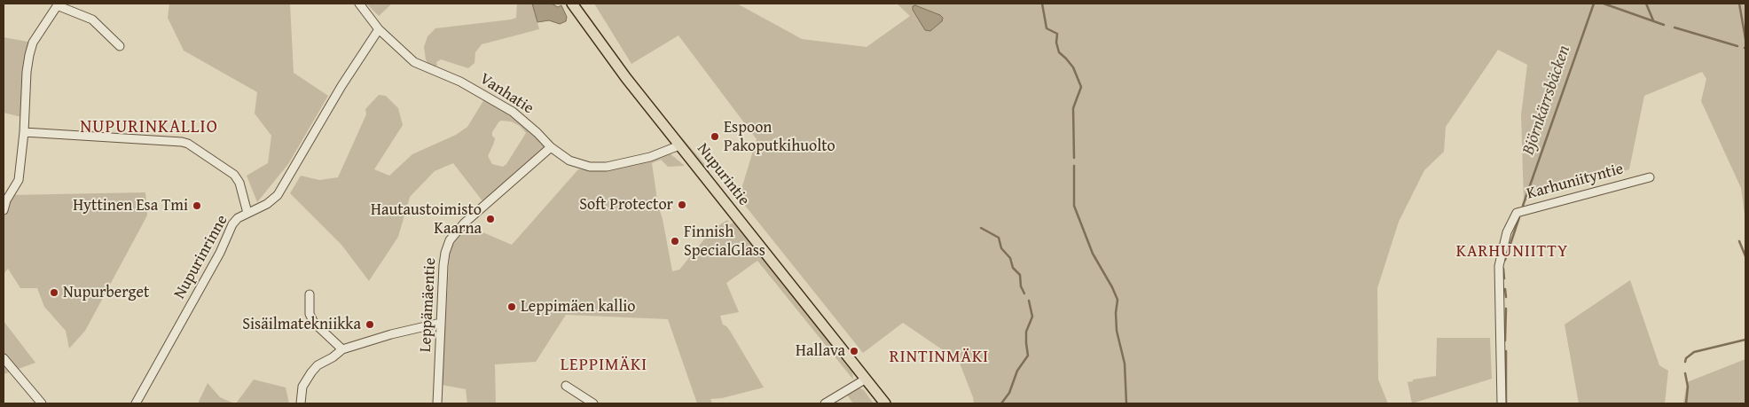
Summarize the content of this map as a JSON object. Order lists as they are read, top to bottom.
{
  "streets": {
    "main road": ["Nupurintie"],
    "street": [
      "Vanhatie",
      "Karhuniityntie",
      "Nupurinrinne",
      "Leppämäentie"
    ]
  },
  "crossings": [
    ["Vanhatie", "Nupurintie"],
    ["Vanhatie", "Nupurinrinne"],
    ["Vanhatie", "Leppämäentie"]
  ],
  "districts": [
    "NUPURINKALLIO",
    "KARHUNIITTY",
    "RINTINMÄKI",
    "LEPPIMÄKI"
  ],
  "water": ["Björnkärrsbäcken"],
  "places": [
    "Espoon Pakoputkihuolto",
    "Soft Protector",
    "Hyttinen Esa Tmi",
    "Hautaustoimisto Kaarna",
    "Finnish SpecialGlass",
    "Nupurberget",
    "Leppimäen kallio",
    "Sisäilmatekniikka",
    "Hallava"
  ]
}
